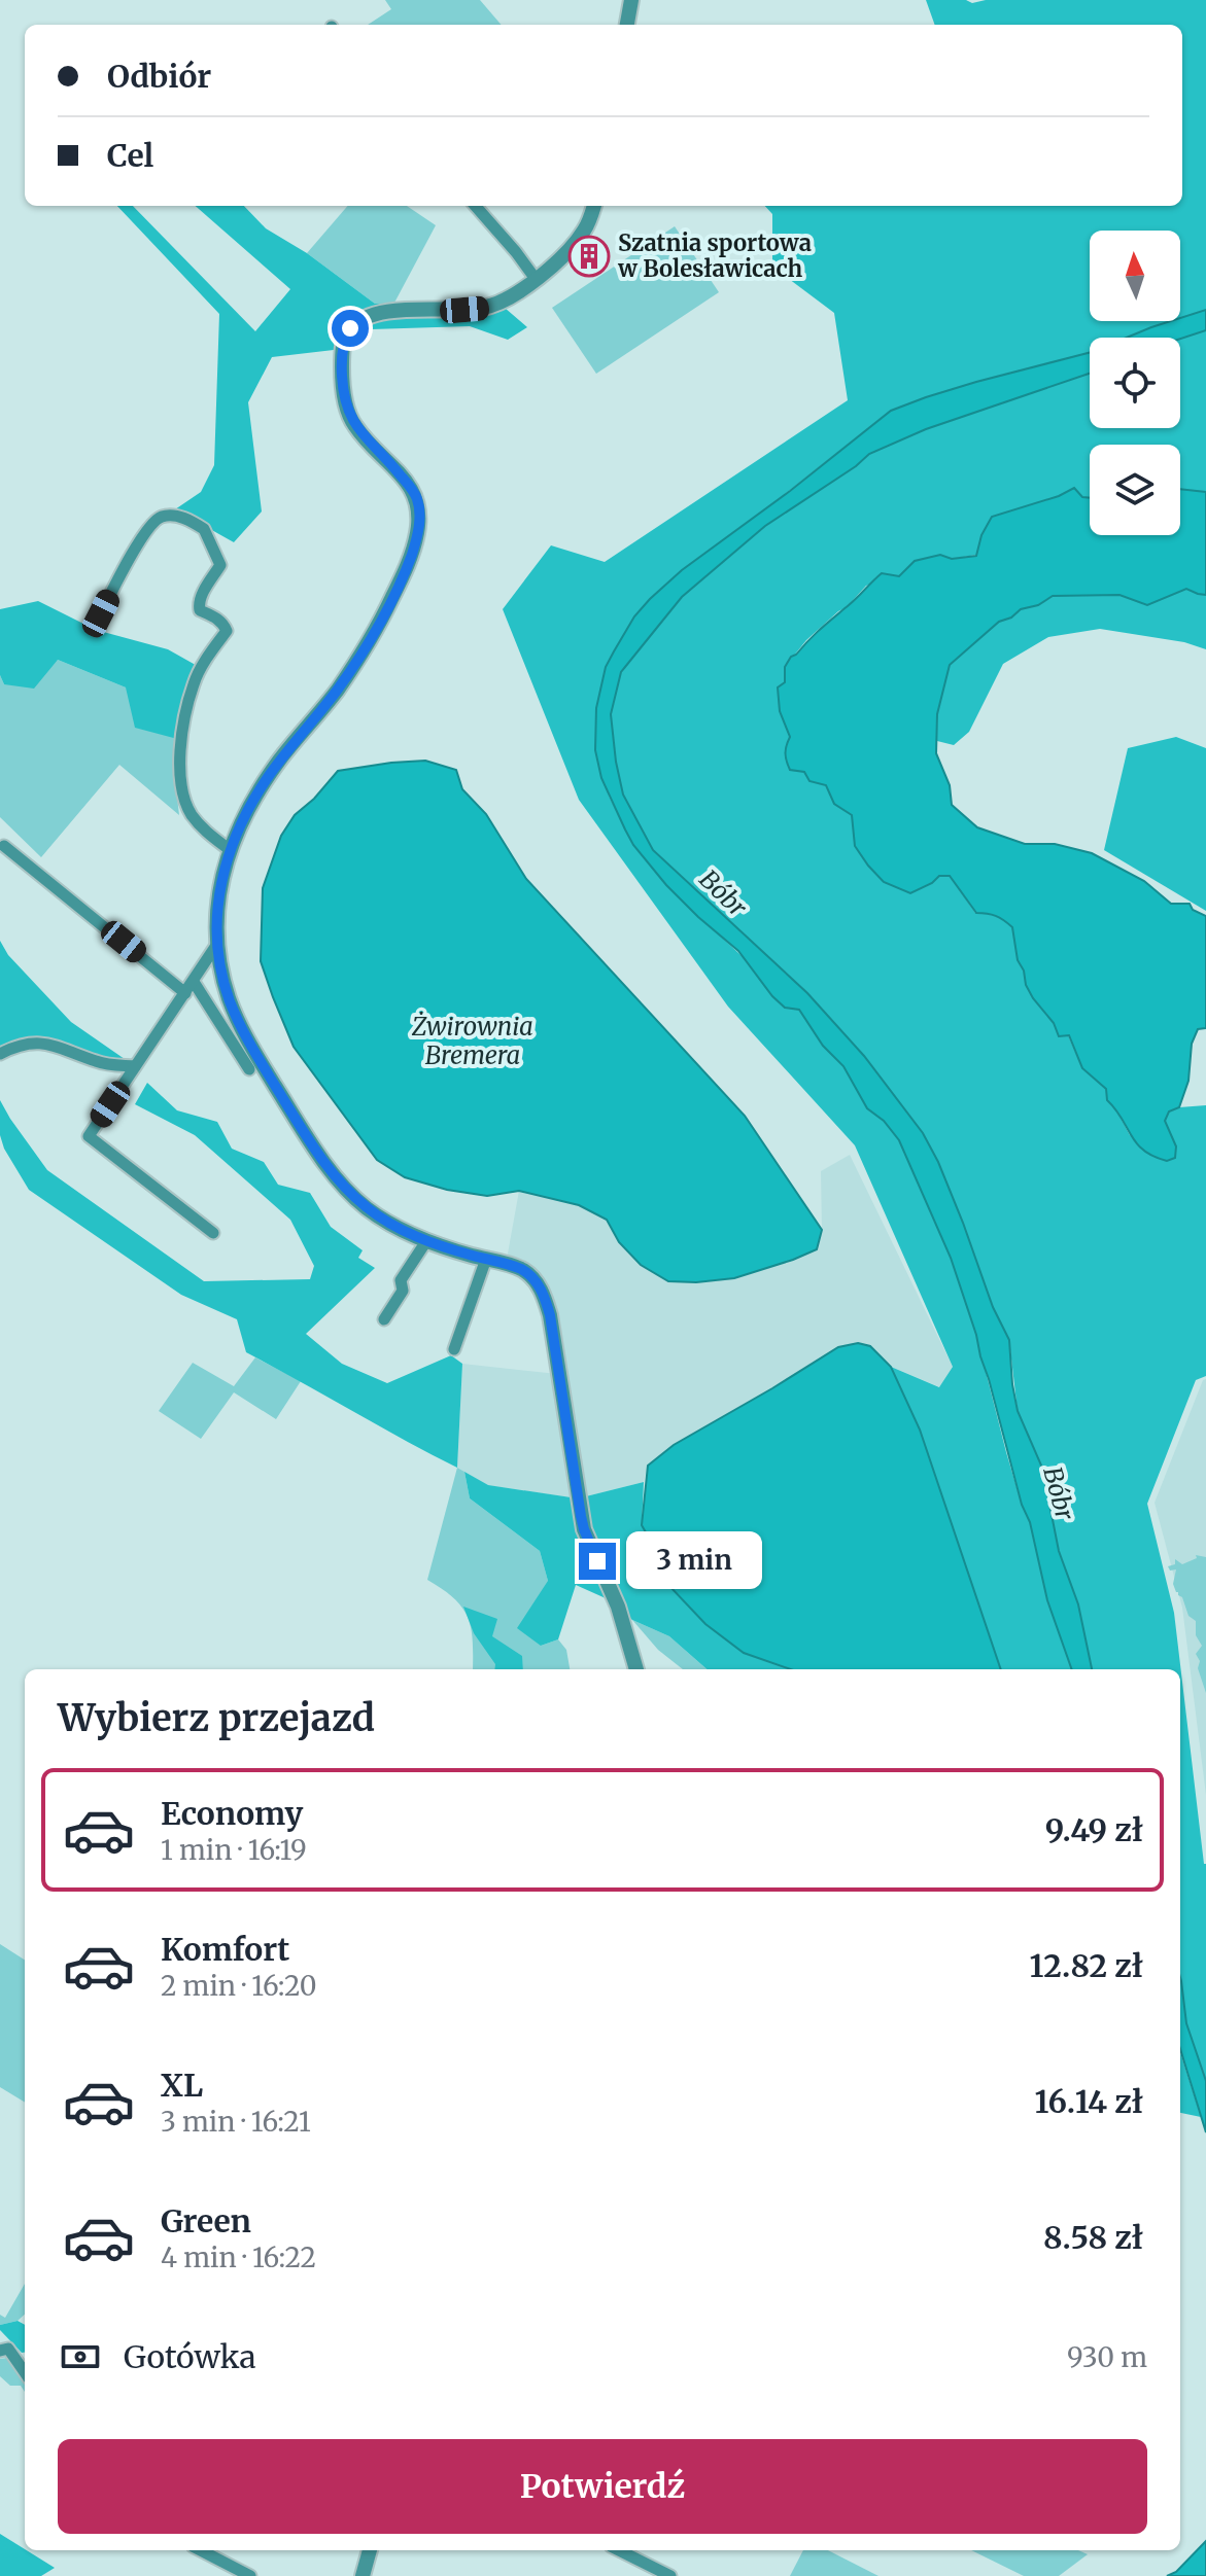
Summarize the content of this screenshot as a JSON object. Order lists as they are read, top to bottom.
{
  "water": ["Bóbr", "Żwirownia Bremera"],
  "places": {
    "building": ["Szatnia sportowa w Bolesławicach"]
  },
  "north": "top",
  "page": {
    "banner": ["Odbiór", "Cel"],
    "bubble": "3 min",
    "heading": "Wybierz przejazd",
    "list": [
      {
        "name": "Economy",
        "note": "1 min · 16:19",
        "value": "9.49 zł"
      },
      {
        "name": "Komfort",
        "note": "2 min · 16:20",
        "value": "12.82 zł"
      },
      {
        "name": "XL",
        "note": "3 min · 16:21",
        "value": "16.14 zł"
      },
      {
        "name": "Green",
        "note": "4 min · 16:22",
        "value": "8.58 zł"
      }
    ],
    "pay": ["Gotówka", "930 m"],
    "buttons": "Potwierdź"
  }
}
